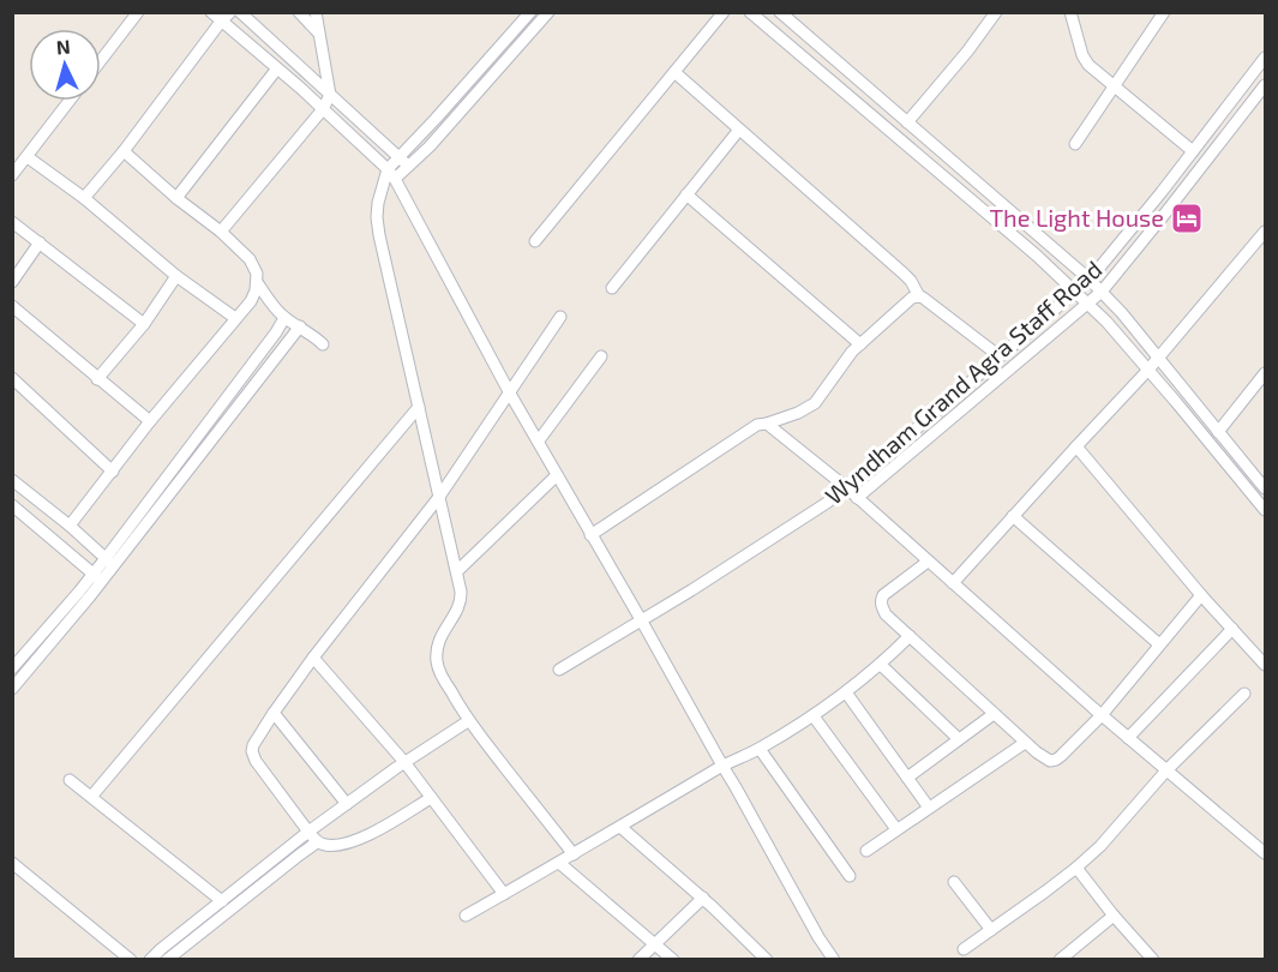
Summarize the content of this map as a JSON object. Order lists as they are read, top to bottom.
{
  "streets": {
    "street": ["Wyndham Grand Agra Staff Road"]
  },
  "places": {
    "hotel": ["The Light House"]
  },
  "north": "top"
}
